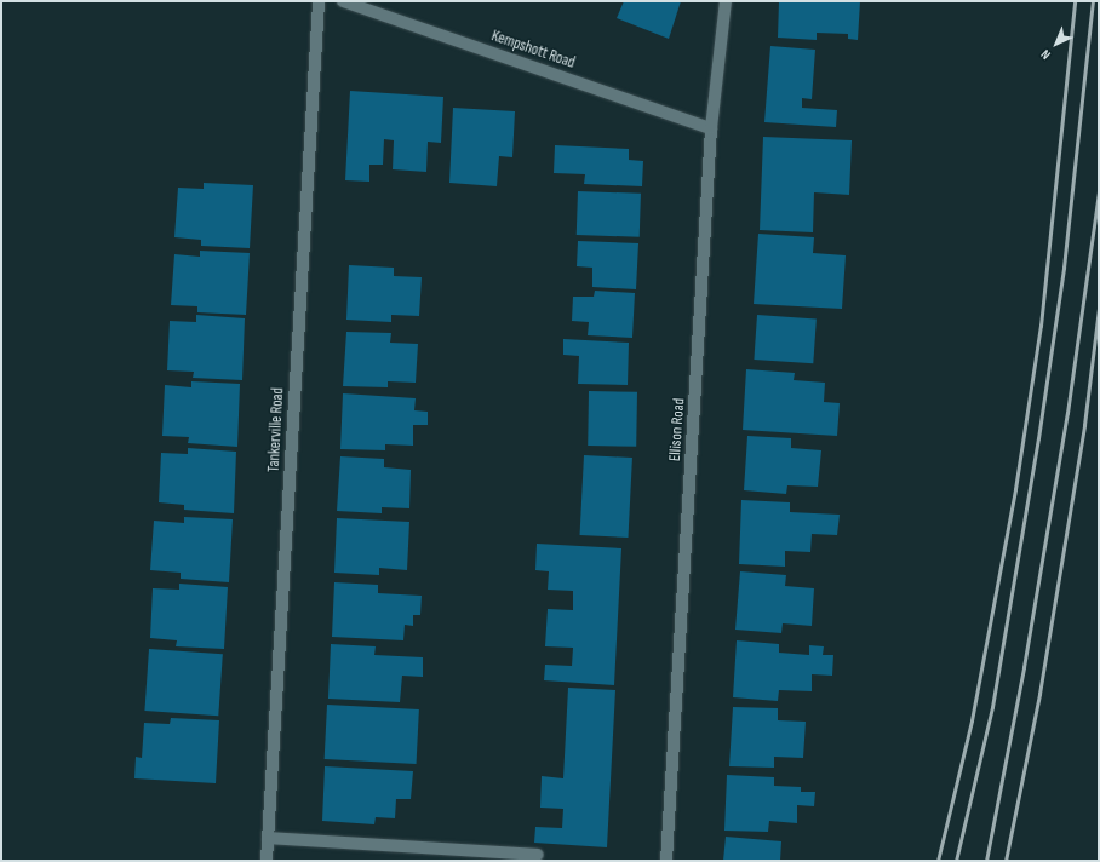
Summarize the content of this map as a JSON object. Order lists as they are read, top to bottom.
{
  "streets": {
    "street": ["Kempshott Road", "Tankerville Road", "Ellison Road"]
  },
  "crossings": [
    ["Kempshott Road", "Ellison Road"]
  ],
  "north": "bottom left"
}
